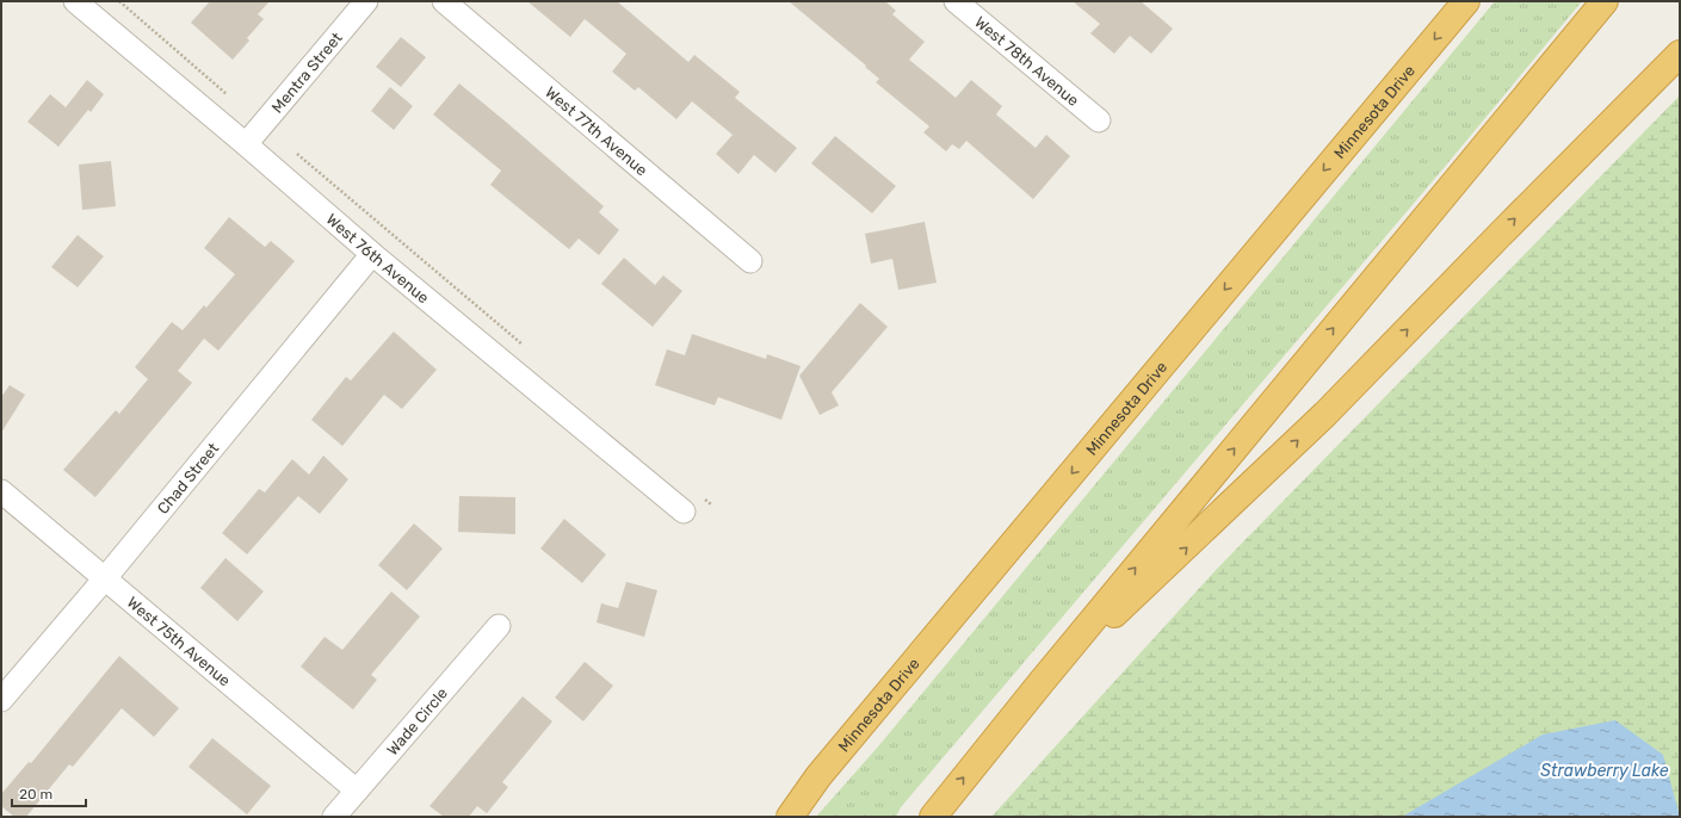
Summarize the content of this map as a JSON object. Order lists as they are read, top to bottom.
{
  "streets": {
    "highway": ["Minnesota Drive"],
    "street": [
      "West 78th Avenue",
      "Mentra Street",
      "West 77th Avenue",
      "West 76th Avenue",
      "Chad Street",
      "West 75th Avenue",
      "Wade Circle"
    ]
  },
  "crossings": [
    ["Mentra Street", "West 76th Avenue"],
    ["West 76th Avenue", "Chad Street"],
    ["Chad Street", "West 75th Avenue"],
    ["West 75th Avenue", "Wade Circle"]
  ],
  "water": ["Strawberry Lake"],
  "scale_bar": "20 m"
}
